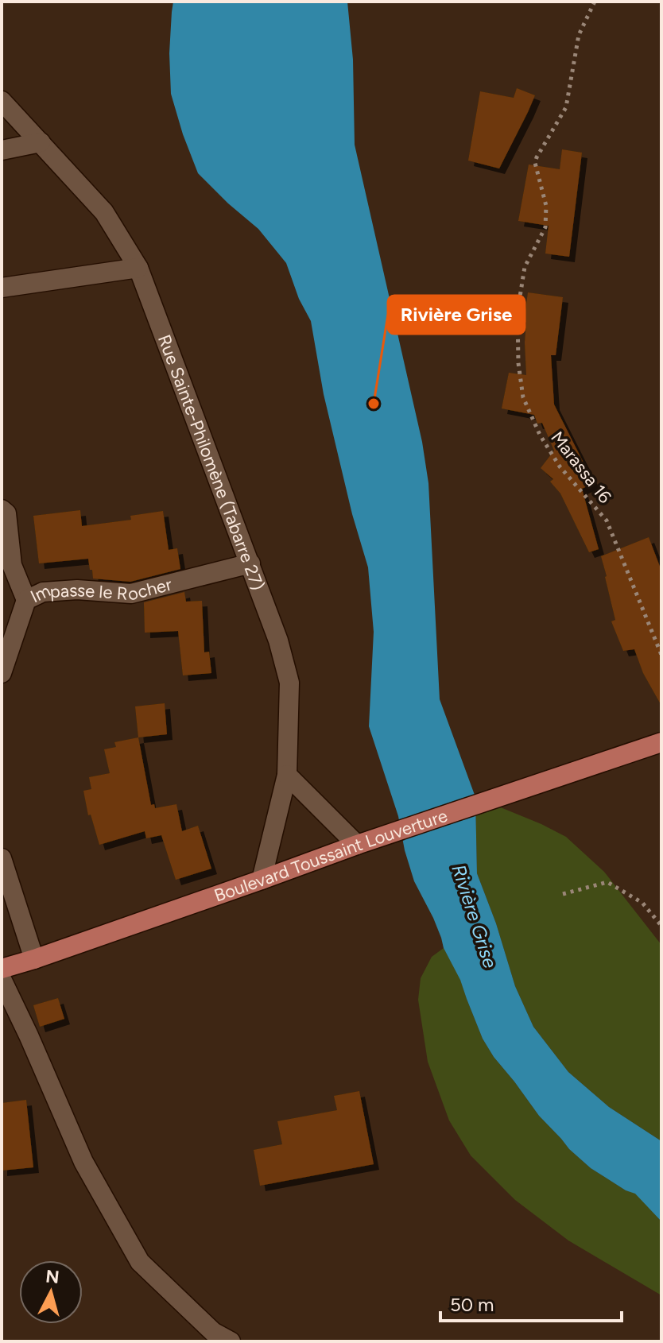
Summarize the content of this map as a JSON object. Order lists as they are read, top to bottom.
{
  "streets": {
    "main road": ["Boulevard Toussaint Louverture"],
    "street": ["Rue Sainte-Philomène (Tabarre 27)", "Impasse le Rocher"],
    "path": ["Marassa 16"]
  },
  "crossings": [
    ["Rue Sainte-Philomène (Tabarre 27)", "Impasse le Rocher"],
    ["Rue Sainte-Philomène (Tabarre 27)", "Boulevard Toussaint Louverture"]
  ],
  "water": ["Rivière Grise"],
  "places": ["Rivière Grise"],
  "scale_bar": "50 m",
  "north": "top"
}
